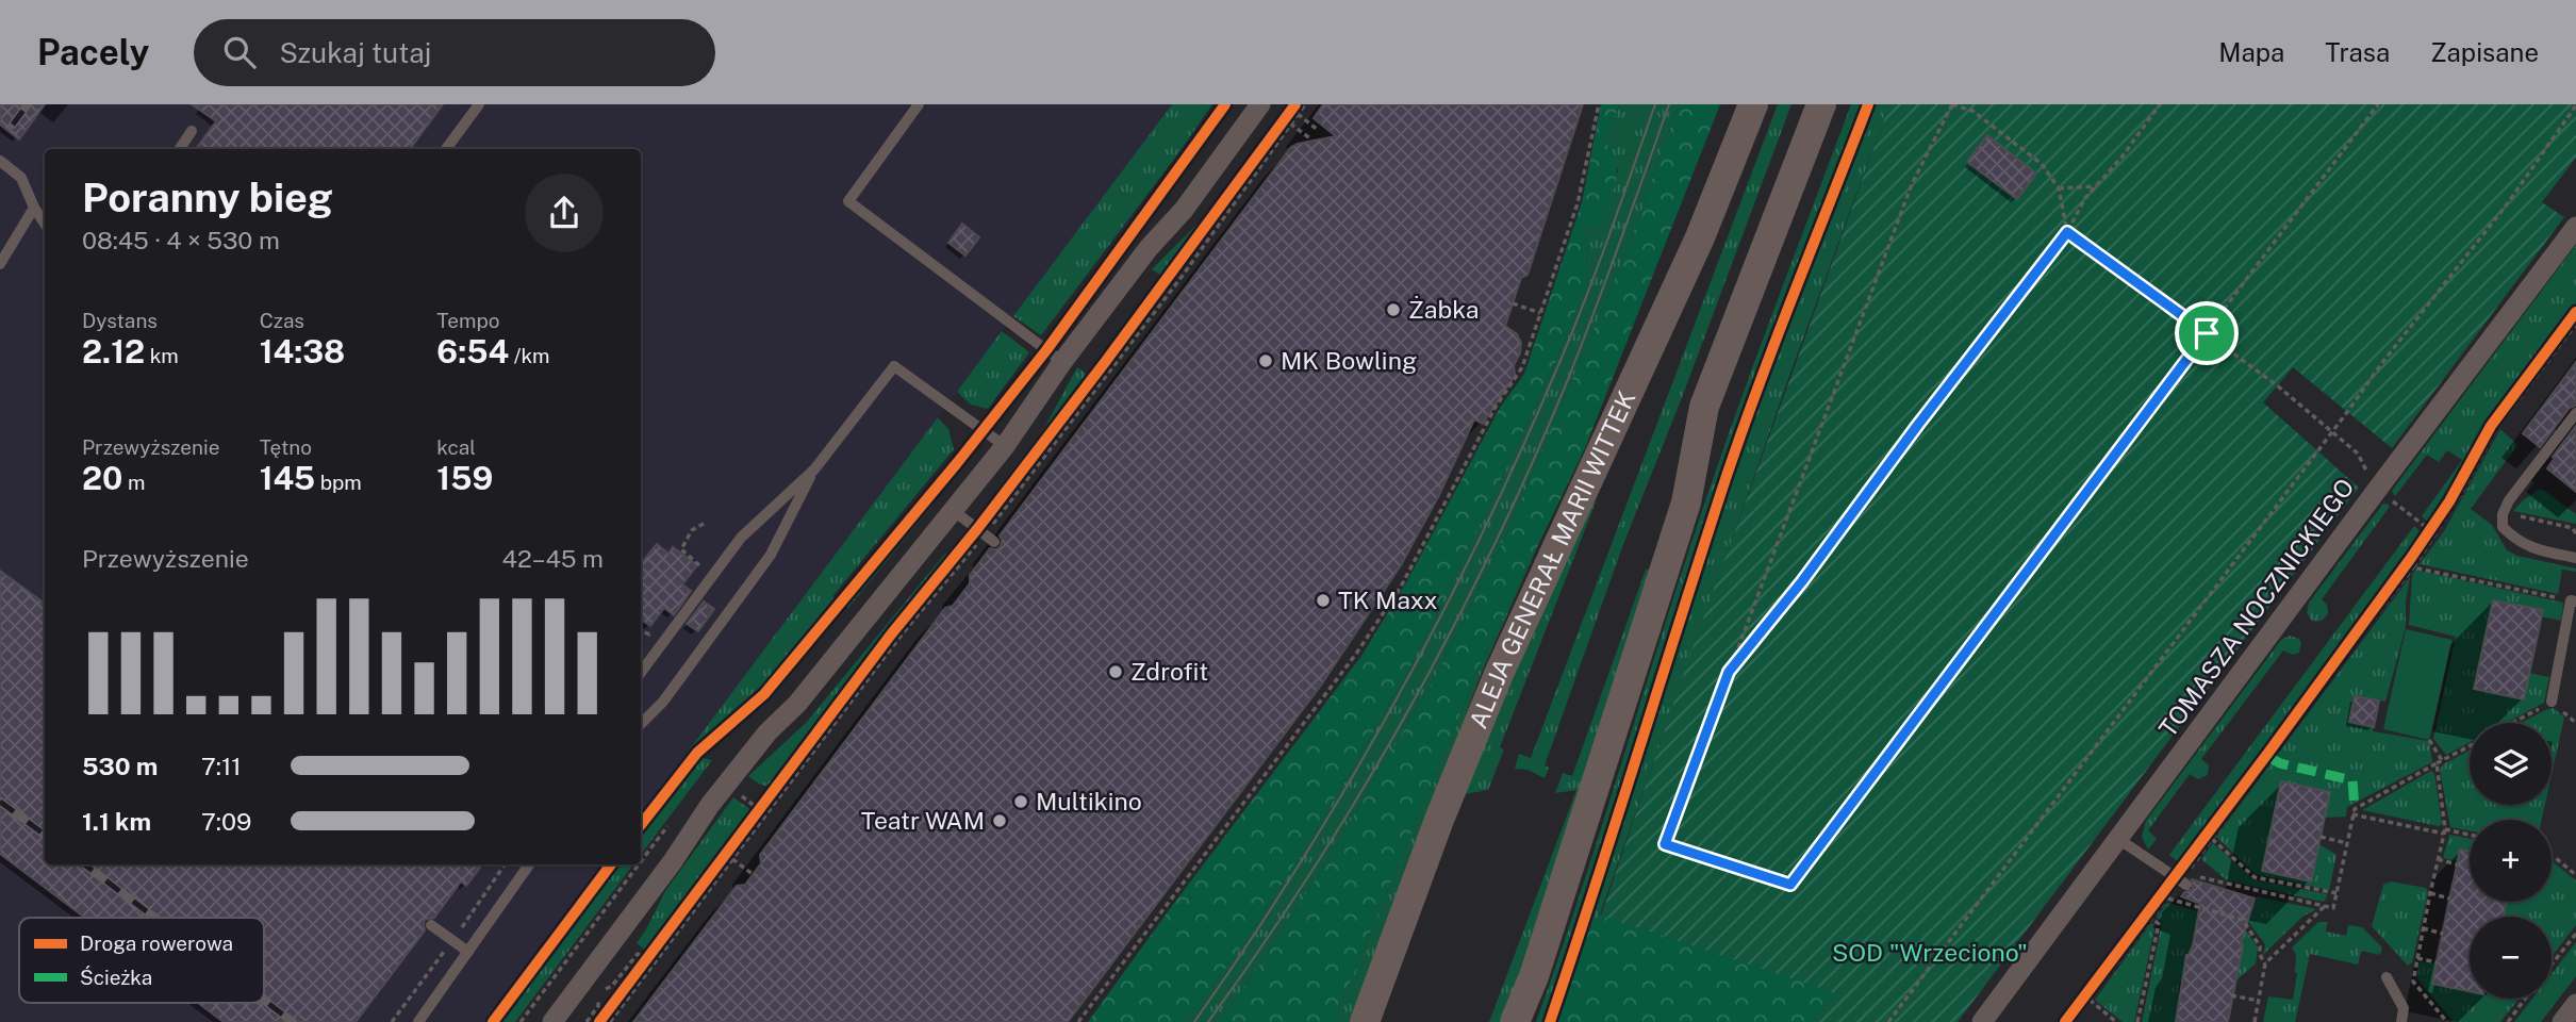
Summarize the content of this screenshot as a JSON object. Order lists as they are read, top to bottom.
{
  "streets": {
    "main road": ["ALEJA GENERAŁ MARII WITTEK"],
    "street": ["TOMASZA NOCZNICKIEGO"]
  },
  "parks": ["SOD \"Wrzeciono\""],
  "places": [
    "Żabka",
    "MK Bowling",
    "TK Maxx",
    "Zdrofit",
    "Multikino",
    "Teatr WAM"
  ],
  "legend": ["Droga rowerowa", "Ścieżka"],
  "page": {
    "header": "Pacely",
    "search": "Szukaj tutaj",
    "nav": ["Mapa", "Trasa", "Zapisane"],
    "heading": ["Poranny bieg", "08:45 · 4 × 530 m"],
    "stats": [
      ["Dystans", "2.12 km"],
      ["Czas", "14:38"],
      ["Tempo", "6:54 /km"],
      ["Przewyższenie", "20 m"],
      ["Tętno", "145 bpm"],
      ["kcal", "159"]
    ],
    "chart": ["Przewyższenie", "42–45 m"],
    "map_buttons": ["+", "−"],
    "list": [
      {
        "name": "530 m",
        "note": "7:11"
      },
      {
        "name": "1.1 km",
        "note": "7:09"
      }
    ]
  }
}
